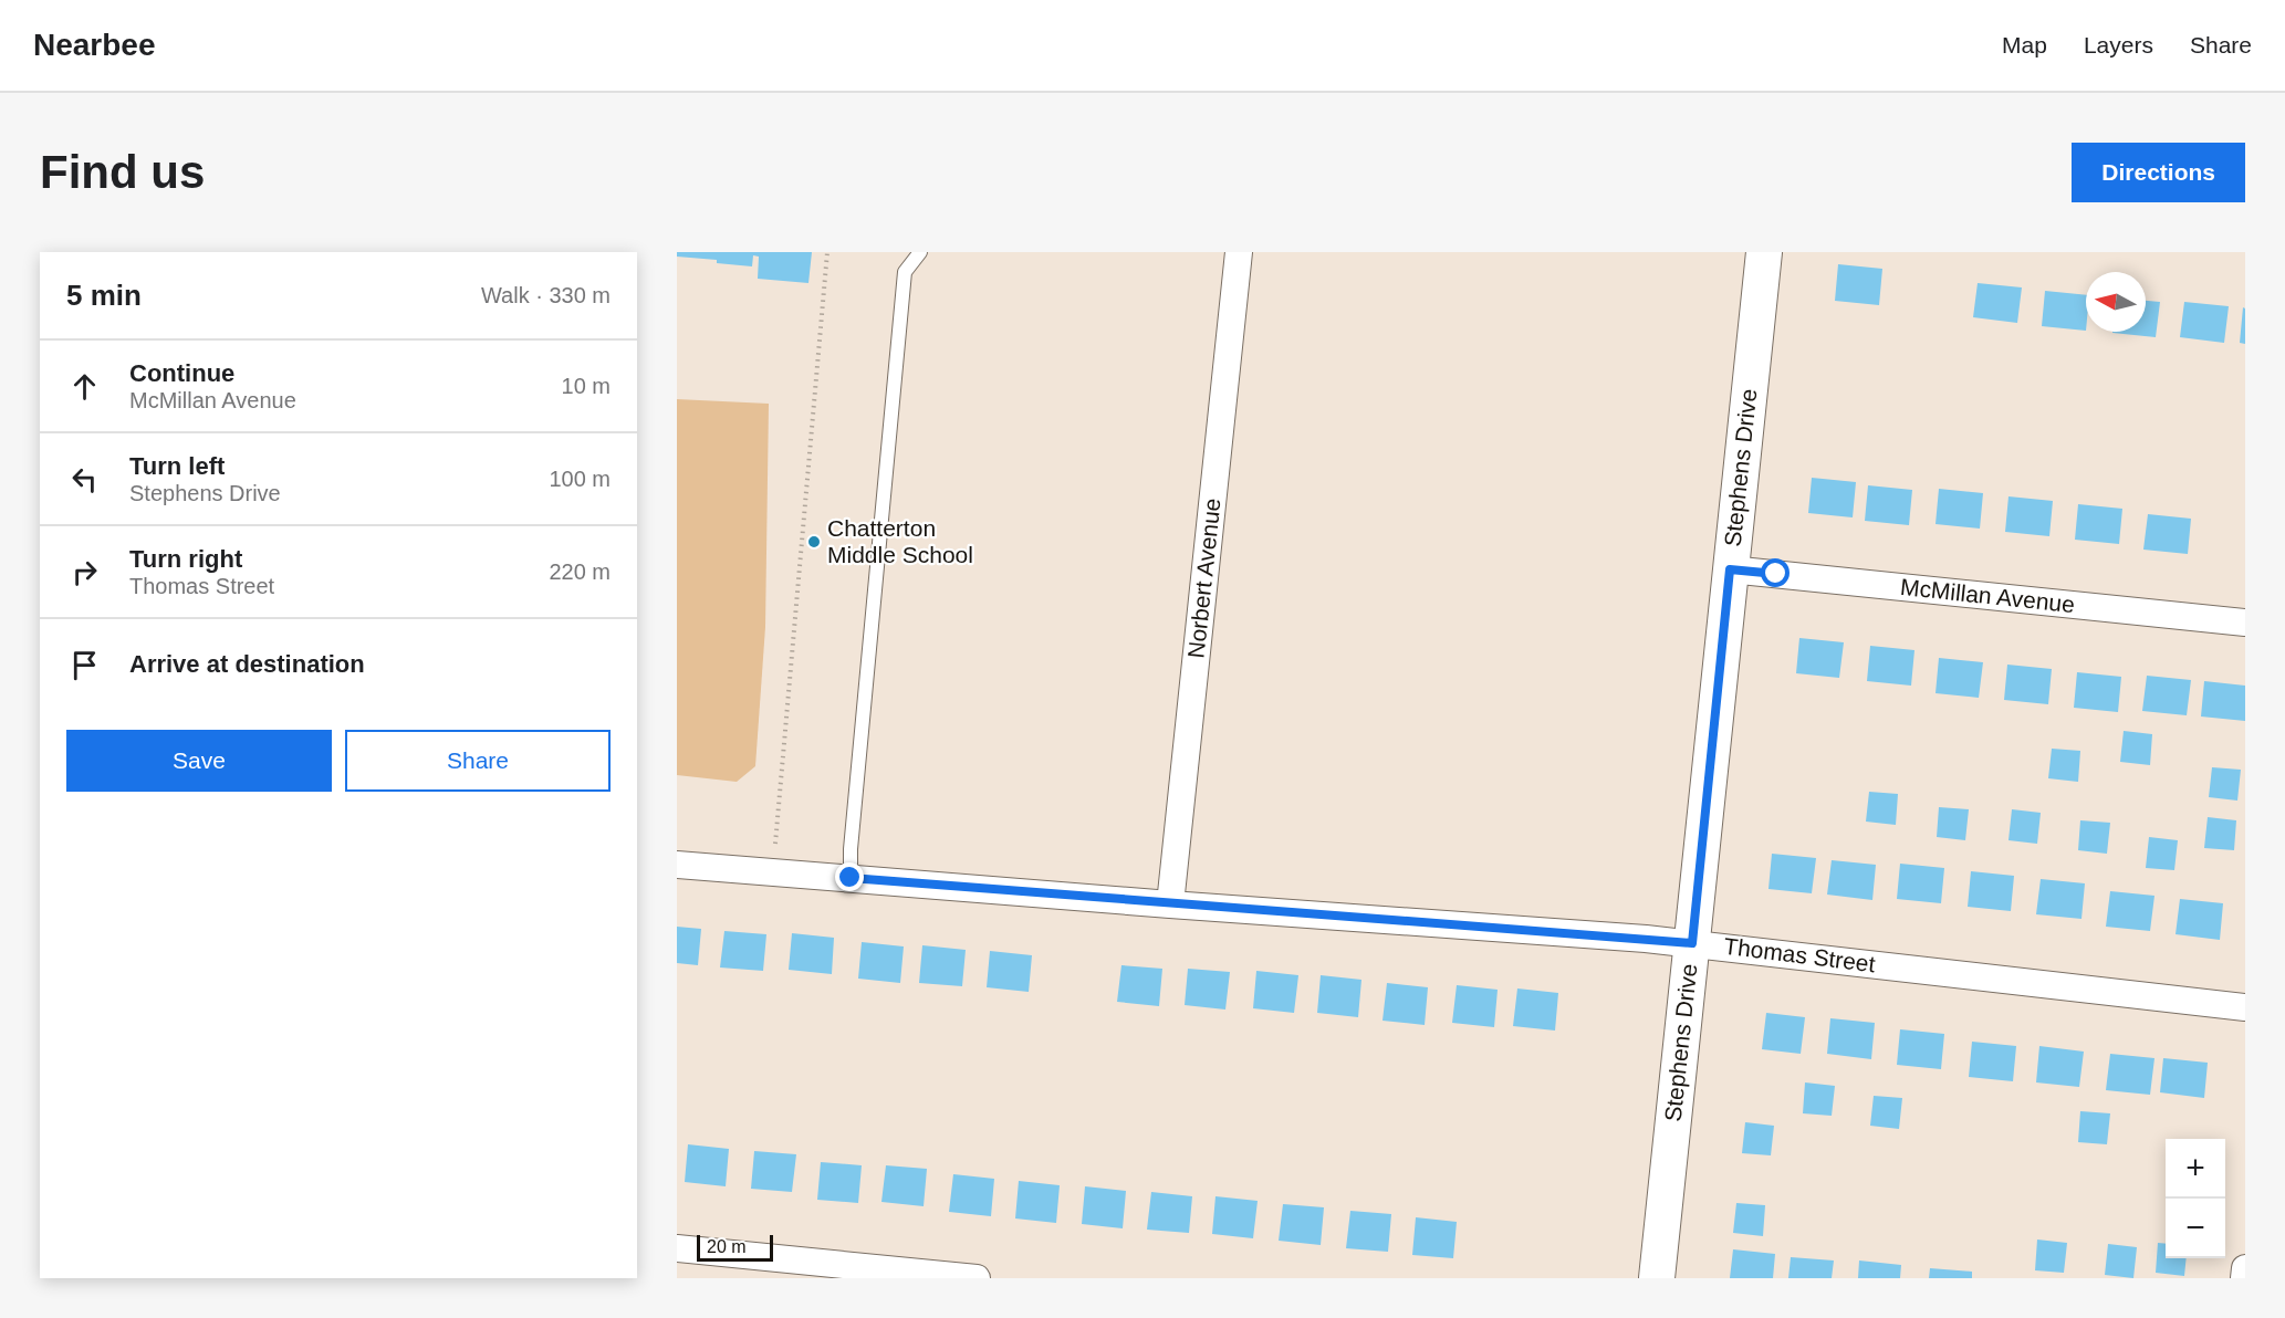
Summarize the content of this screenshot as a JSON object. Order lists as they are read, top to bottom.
{
  "streets": {
    "street": [
      "Stephens Drive",
      "Norbert Avenue",
      "McMillan Avenue",
      "Thomas Street"
    ]
  },
  "crossings": [
    ["Stephens Drive", "McMillan Avenue"],
    ["Stephens Drive", "Thomas Street"],
    ["Norbert Avenue", "Thomas Street"]
  ],
  "places": ["Chatterton Middle School"],
  "scale_bar": "20 m",
  "north": "left",
  "page": {
    "header": "Nearbee",
    "nav": ["Map", "Layers", "Share"],
    "buttons": [
      "Directions",
      ["Save", "Share"]
    ],
    "title": "Find us",
    "heading": ["5 min", "Walk · 330 m"],
    "list": [
      ["Continue", "McMillan Avenue", "10 m"],
      ["Turn left", "Stephens Drive", "100 m"],
      ["Turn right", "Thomas Street", "220 m"],
      "Arrive at destination"
    ],
    "map_buttons": ["+", "−"],
    "scale": "20 m"
  }
}
